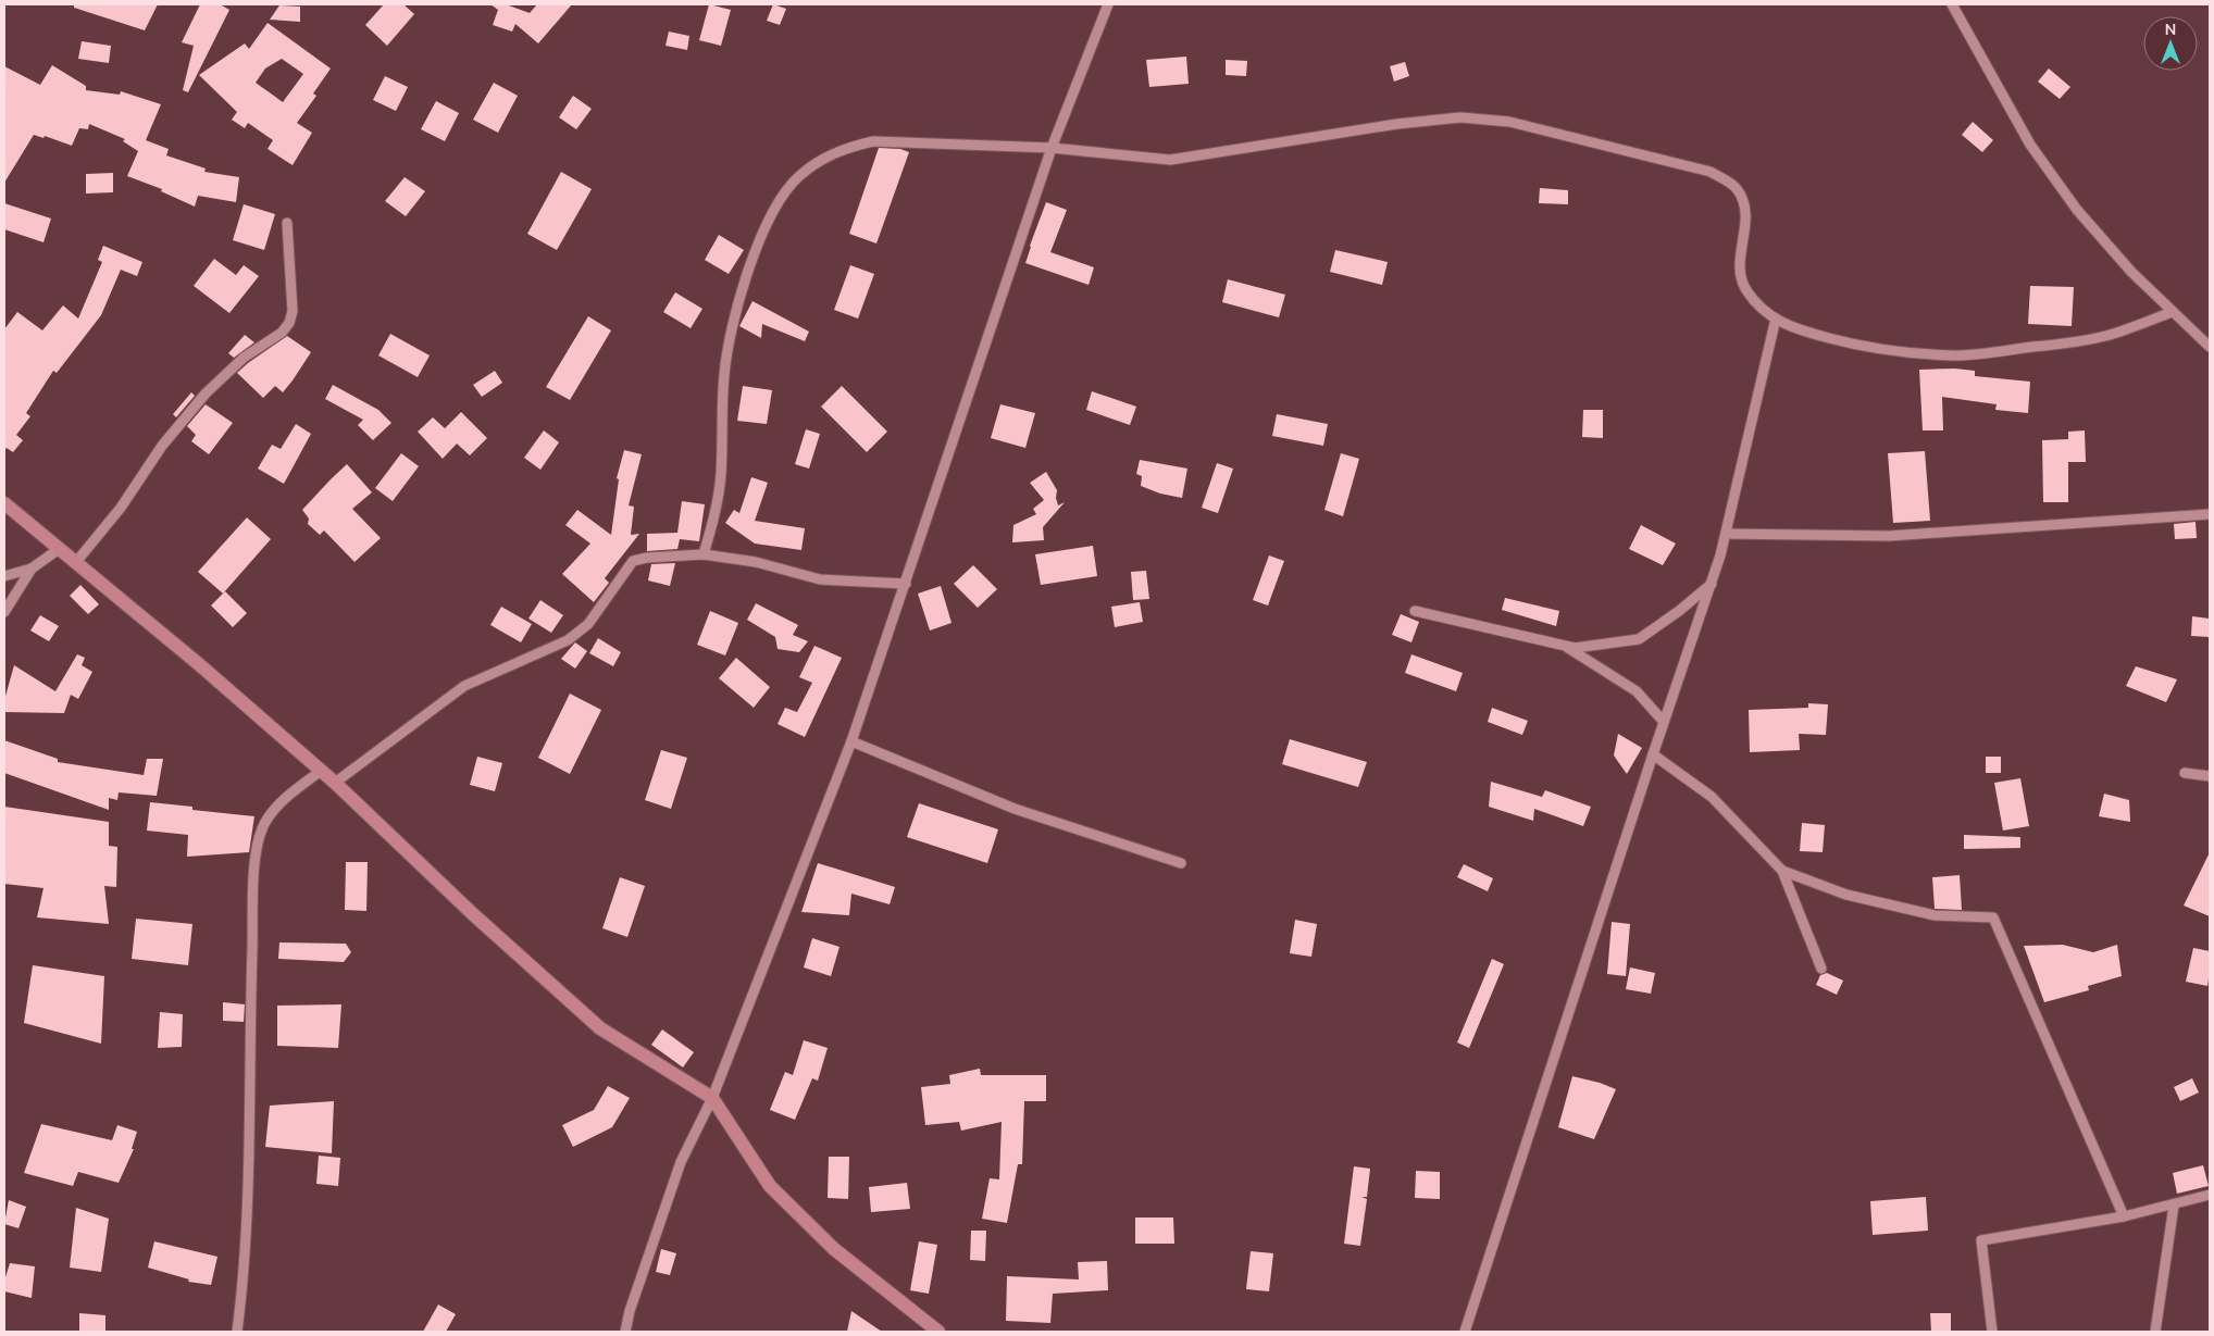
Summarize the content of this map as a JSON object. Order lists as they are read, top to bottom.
{
  "north": "top"
}
